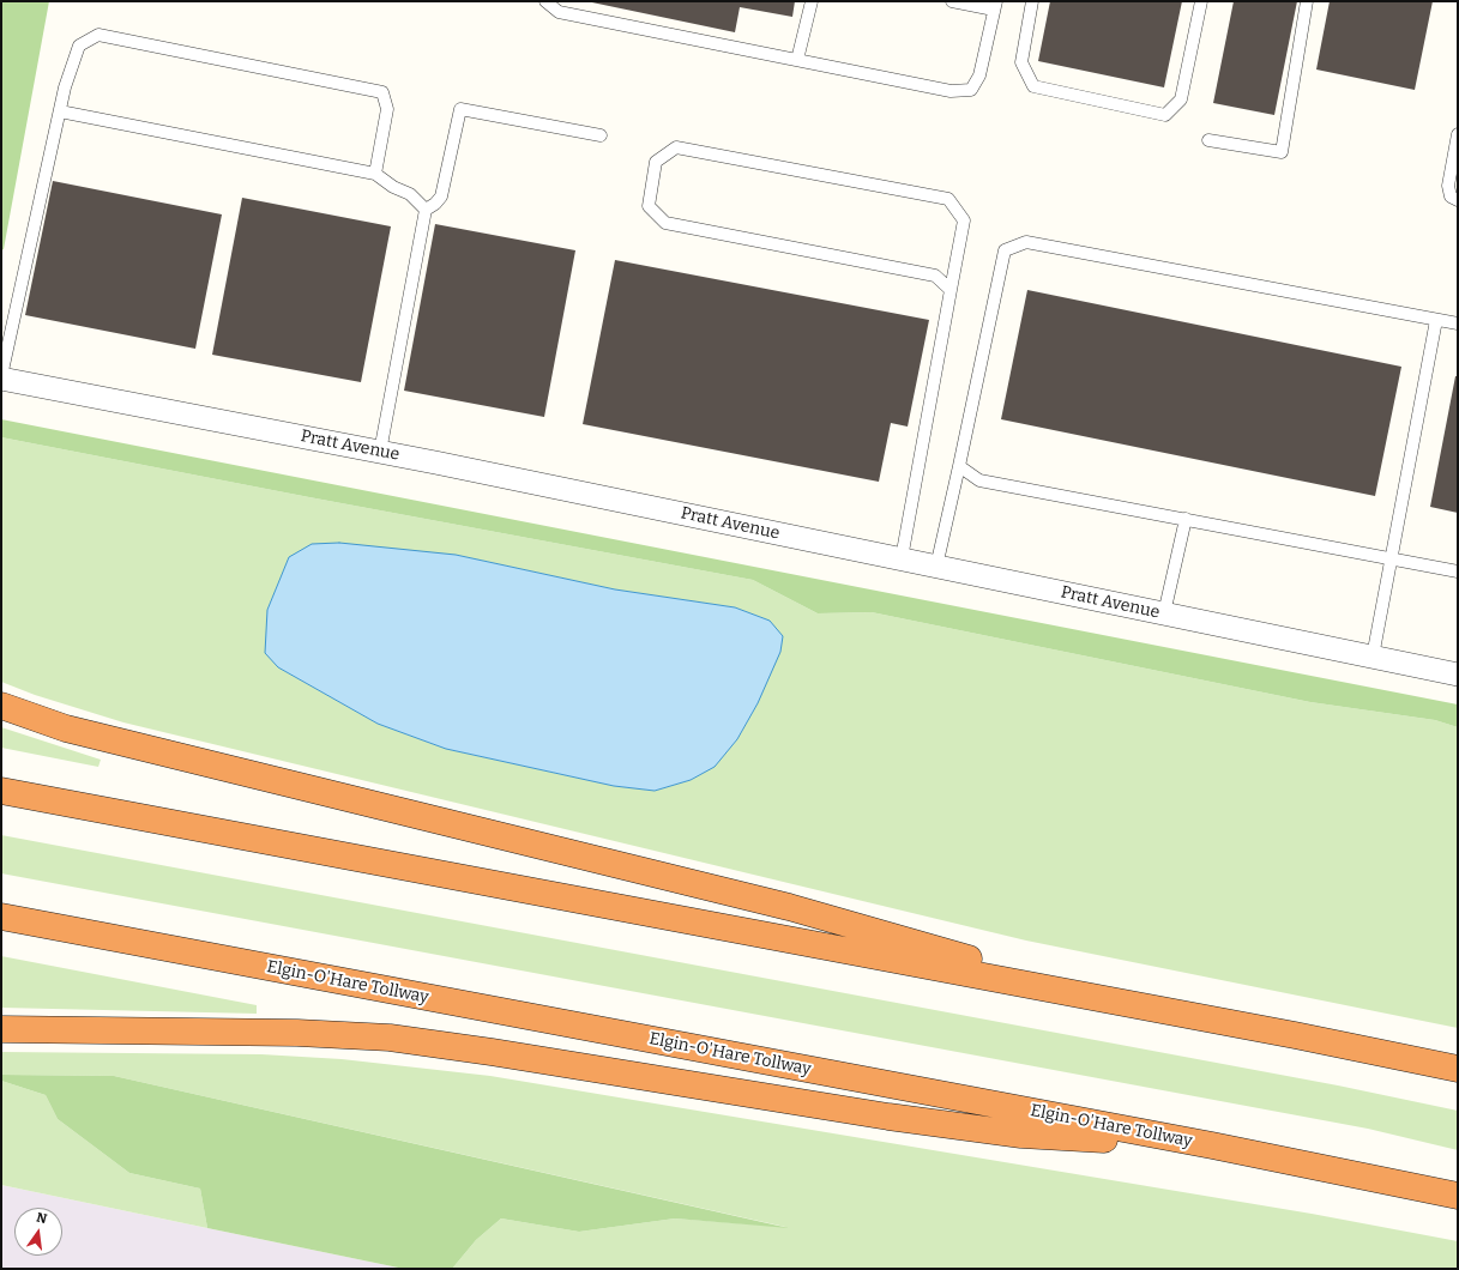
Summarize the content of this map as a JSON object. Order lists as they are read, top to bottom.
{
  "streets": {
    "highway": ["Elgin-O'Hare Tollway"],
    "street": ["Pratt Avenue"]
  },
  "north": "top"
}
